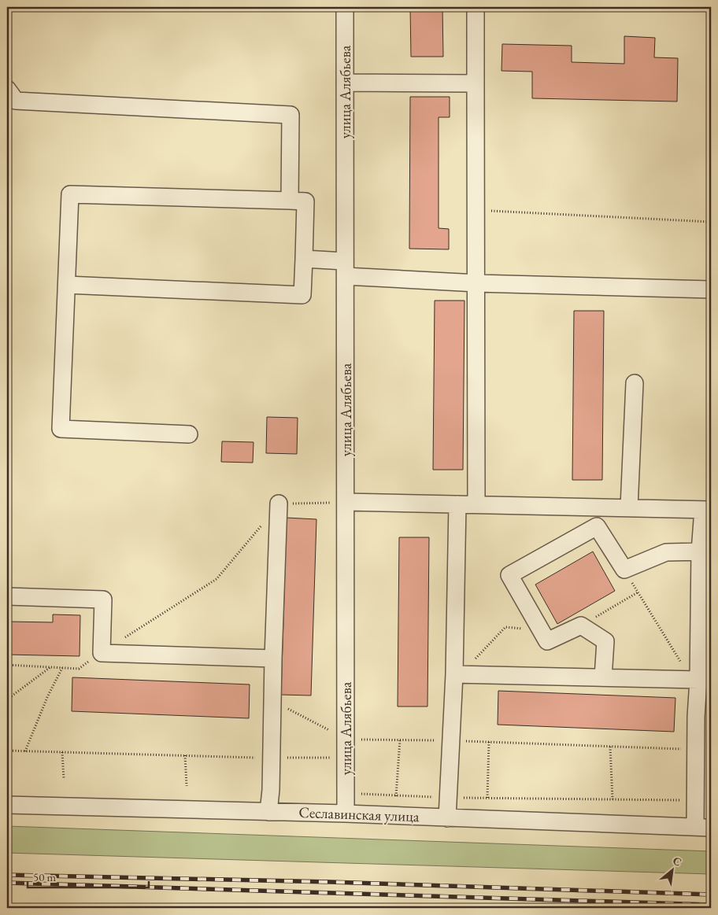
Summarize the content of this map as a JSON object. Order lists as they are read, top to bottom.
{
  "streets": {
    "street": ["улица Алябьева", "Сеславинская улица"]
  },
  "crossings": [
    ["улица Алябьева", "Сеславинская улица"]
  ],
  "scale_bar": "50 m",
  "north": "top right"
}
